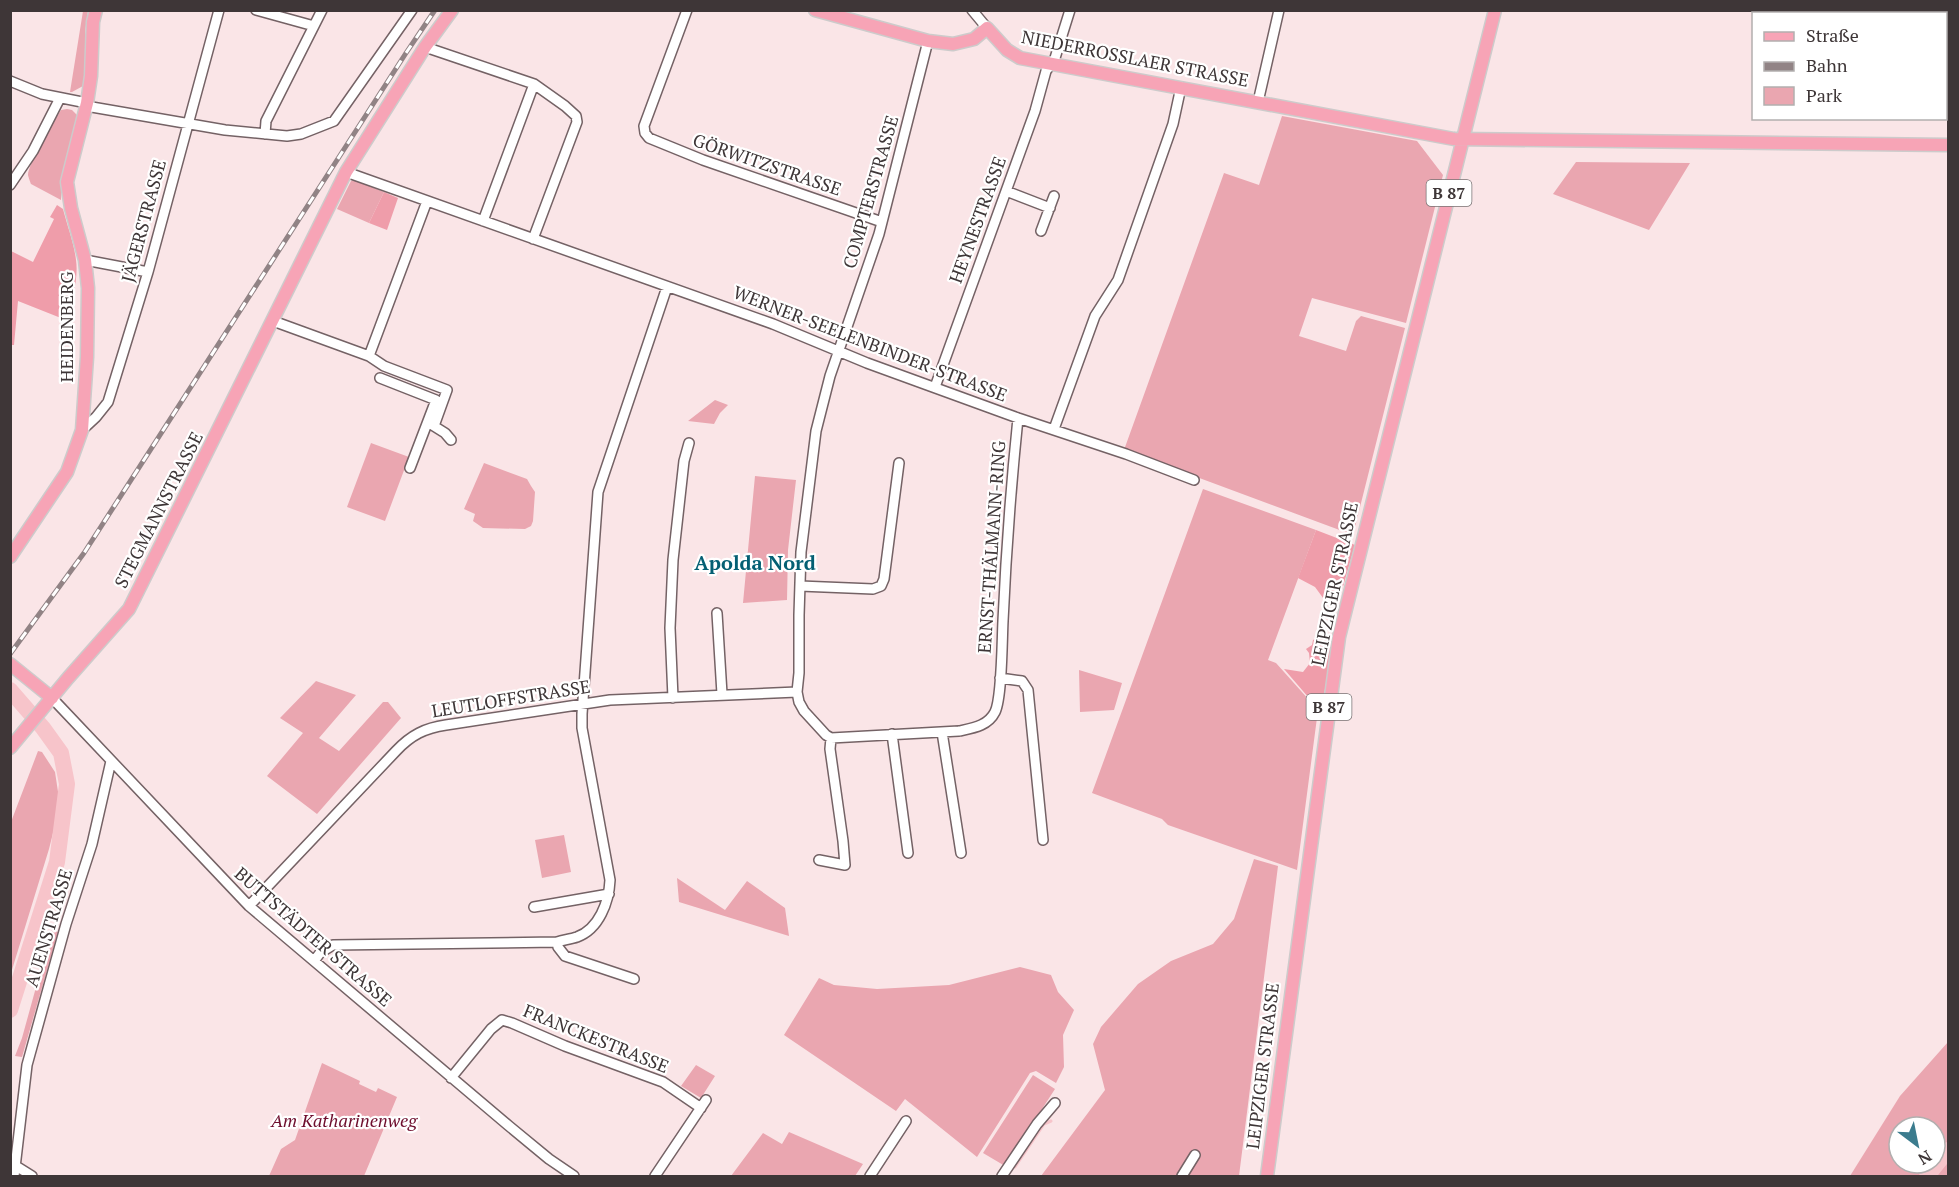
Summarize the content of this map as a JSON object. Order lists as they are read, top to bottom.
{
  "streets": {
    "main road": [
      "NIEDERROSSLAER STRASSE",
      "B 87",
      "HEIDENBERG",
      "STEGMANNSTRASSE",
      "LEIPZIGER STRASSE"
    ],
    "street": [
      "GÖRWITZSTRASSE",
      "COMPTERSTRASSE",
      "HEYNESTRASSE",
      "JÄGERSTRASSE",
      "WERNER-SEELENBINDER-STRASSE",
      "ERNST-THÄLMANN-RING",
      "LEUTLOFFSTRASSE",
      "AUENSTRASSE",
      "BUTTSTÄDTER STRASSE",
      "FRANCKESTRASSE"
    ]
  },
  "crossings": [
    ["NIEDERROSSLAER STRASSE", "HEYNESTRASSE"],
    ["NIEDERROSSLAER STRASSE", "LEIPZIGER STRASSE"],
    ["GÖRWITZSTRASSE", "COMPTERSTRASSE"],
    ["COMPTERSTRASSE", "WERNER-SEELENBINDER-STRASSE"],
    ["HEYNESTRASSE", "WERNER-SEELENBINDER-STRASSE"],
    ["JÄGERSTRASSE", "HEIDENBERG"],
    ["WERNER-SEELENBINDER-STRASSE", "STEGMANNSTRASSE"],
    ["WERNER-SEELENBINDER-STRASSE", "ERNST-THÄLMANN-RING"],
    ["STEGMANNSTRASSE", "BUTTSTÄDTER STRASSE"],
    ["LEUTLOFFSTRASSE", "BUTTSTÄDTER STRASSE"],
    ["AUENSTRASSE", "BUTTSTÄDTER STRASSE"],
    ["BUTTSTÄDTER STRASSE", "FRANCKESTRASSE"]
  ],
  "districts": ["Apolda Nord"],
  "parks": ["Am Katharinenweg"],
  "legend": ["Straße", "Bahn", "Park"],
  "north": "bottom right"
}
